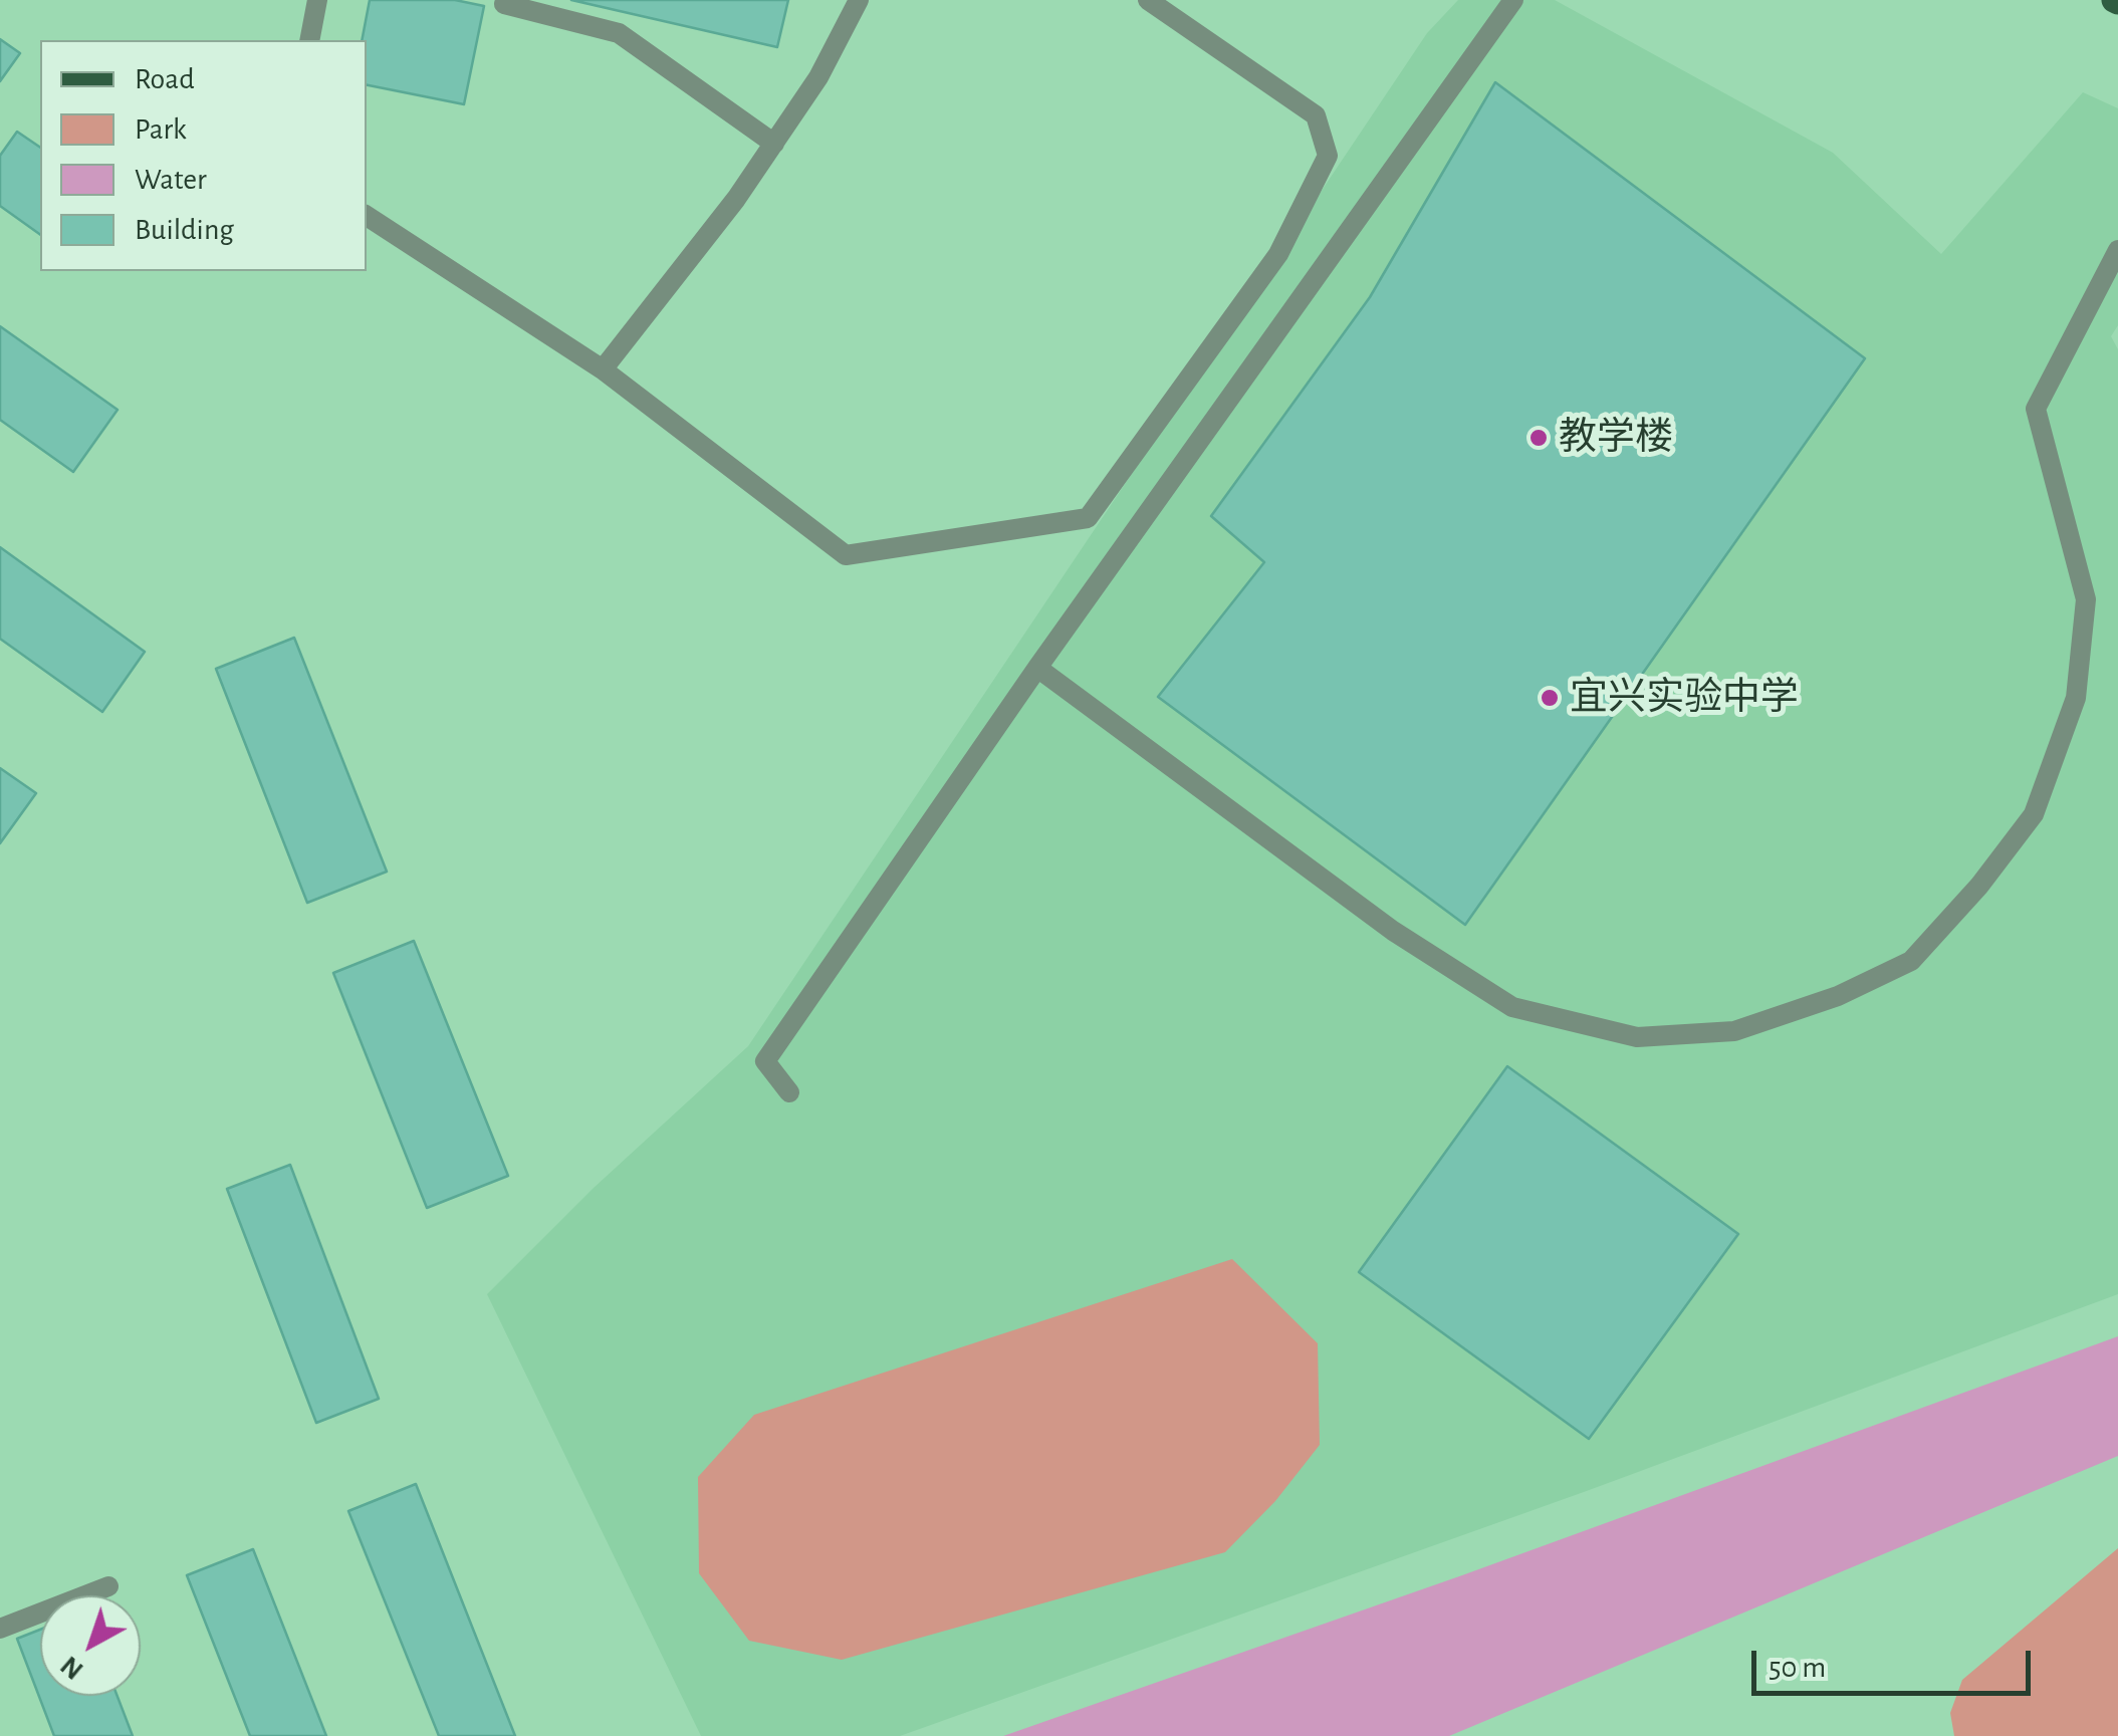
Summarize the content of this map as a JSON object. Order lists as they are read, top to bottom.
{
  "places": ["教学楼", "宜兴实验中学"],
  "legend": [
    "Road",
    "Park",
    "Water",
    "Building"
  ],
  "scale_bar": "50 m",
  "north": "bottom left"
}
